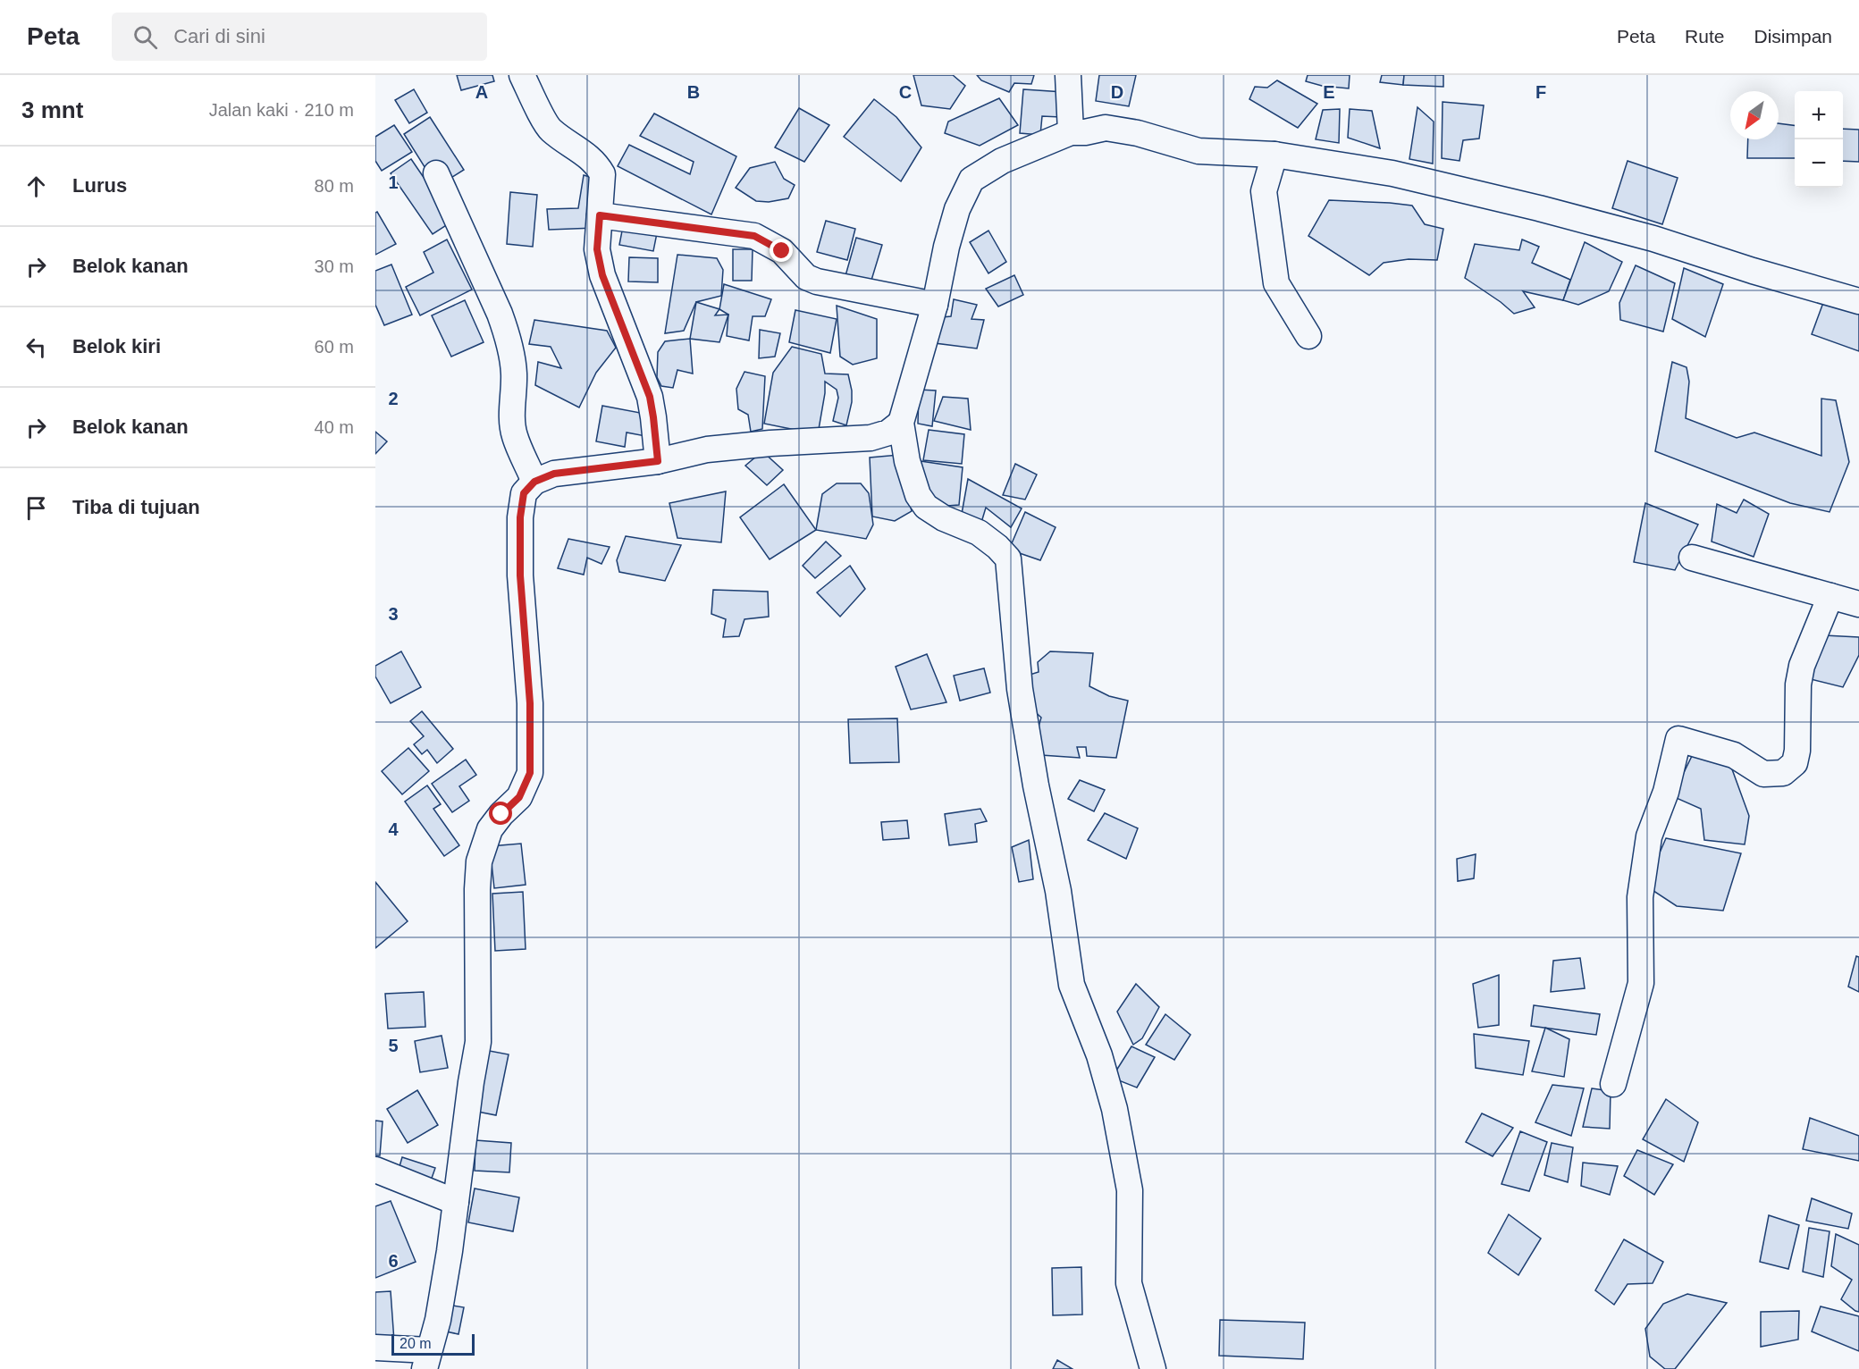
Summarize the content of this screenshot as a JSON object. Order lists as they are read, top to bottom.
{
  "scale_bar": "20 m",
  "north": "bottom left",
  "page": {
    "header": "Peta",
    "search": "Cari di sini",
    "nav": ["Peta", "Rute", "Disimpan"],
    "heading": ["3 mnt", "Jalan kaki · 210 m"],
    "map_buttons": ["+", "−"],
    "list": [
      ["Lurus", "80 m"],
      ["Belok kanan", "30 m"],
      ["Belok kiri", "60 m"],
      ["Belok kanan", "40 m"],
      "Tiba di tujuan"
    ],
    "scale": "20 m"
  },
  "grid": {
    "columns": [
      "A",
      "B",
      "C",
      "D",
      "E",
      "F"
    ],
    "rows": [
      "1",
      "2",
      "3",
      "4",
      "5",
      "6"
    ]
  }
}
